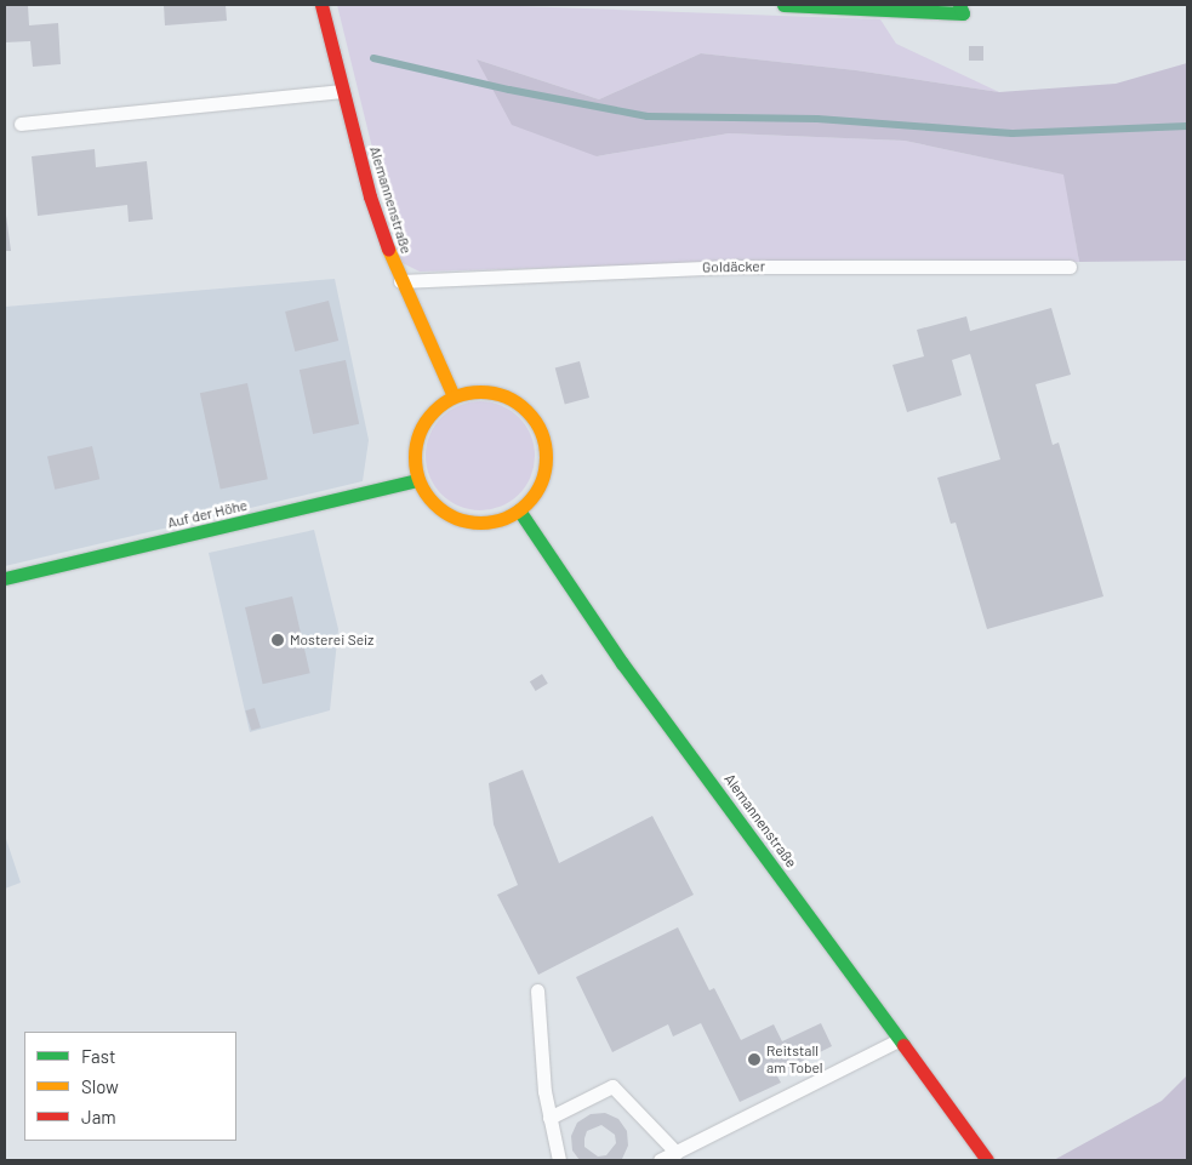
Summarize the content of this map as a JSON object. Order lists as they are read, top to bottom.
{
  "streets": {
    "street": ["Alemannenstraße", "Auf der Höhe"],
    "lane": ["Goldäcker"]
  },
  "crossings": [
    ["Alemannenstraße", "Goldäcker"],
    ["Alemannenstraße", "Auf der Höhe"]
  ],
  "places": ["Mosterei Seiz", "Reitstall am Tobel"],
  "legend": ["Fast", "Slow", "Jam"]
}
